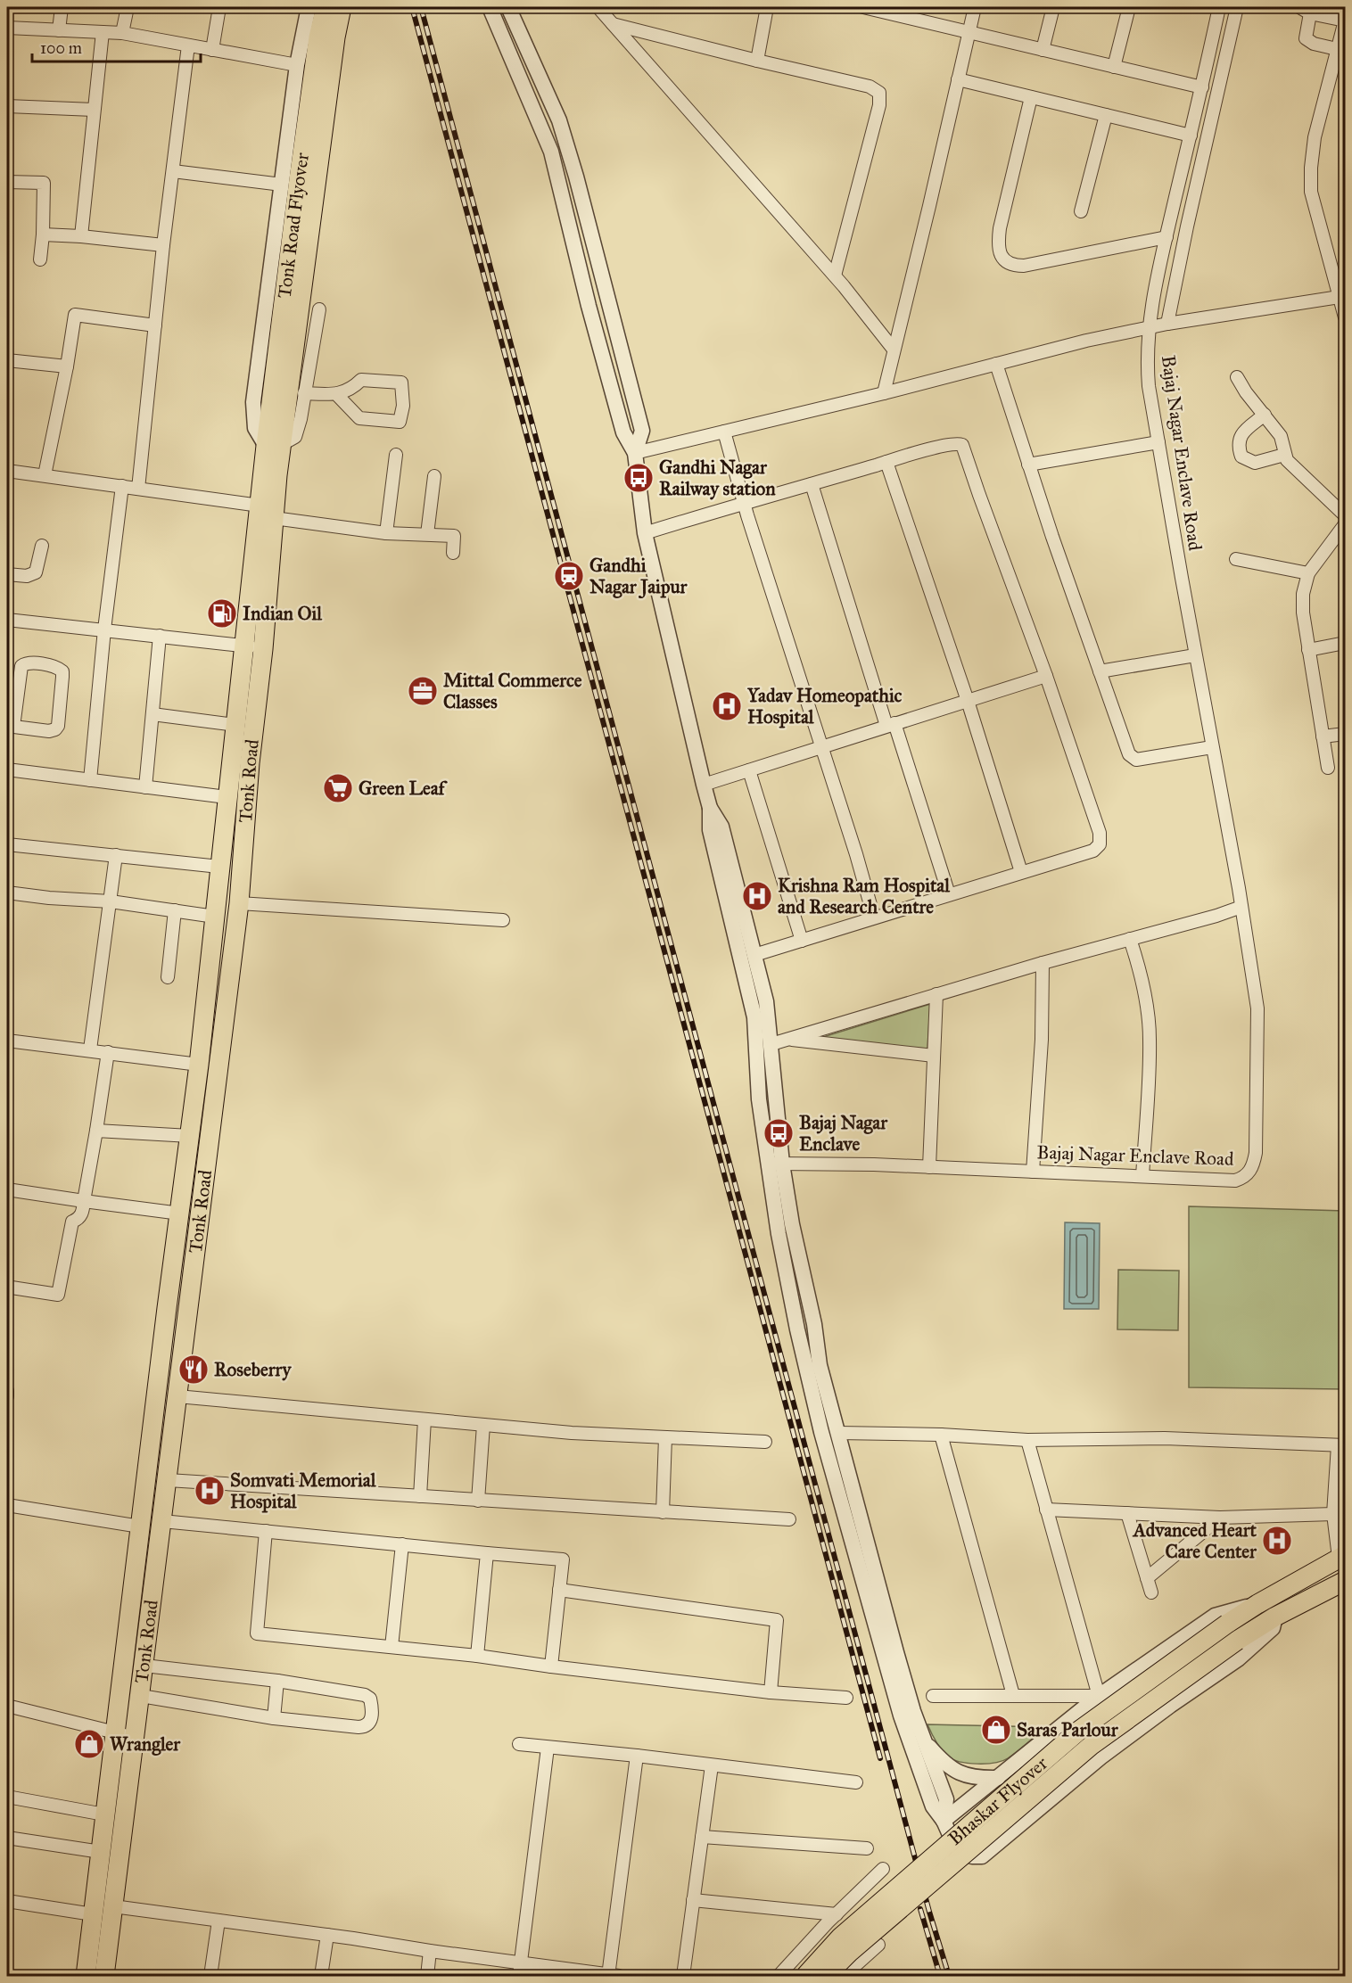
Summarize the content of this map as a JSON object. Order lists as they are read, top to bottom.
{
  "streets": {
    "main road": ["Tonk Road Flyover", "Tonk Road", "Bhaskar Flyover"],
    "street": ["Bajaj Nagar Enclave Road"]
  },
  "crossings": [
    ["Tonk Road Flyover", "Tonk Road"]
  ],
  "places": {
    "bus stop": ["Gandhi Nagar Railway station", "Bajaj Nagar Enclave"],
    "station": ["Gandhi Nagar Jaipur"],
    "fuel station": ["Indian Oil"],
    "office": ["Mittal Commerce Classes"],
    "hospital": [
      "Yadav Homeopathic Hospital",
      "Krishna Ram Hospital and Research Centre",
      "Somvati Memorial Hospital",
      "Advanced Heart Care Center"
    ],
    "supermarket": ["Green Leaf"],
    "restaurant": ["Roseberry"],
    "shop": ["Saras Parlour", "Wrangler"]
  },
  "scale_bar": "100 m"
}
